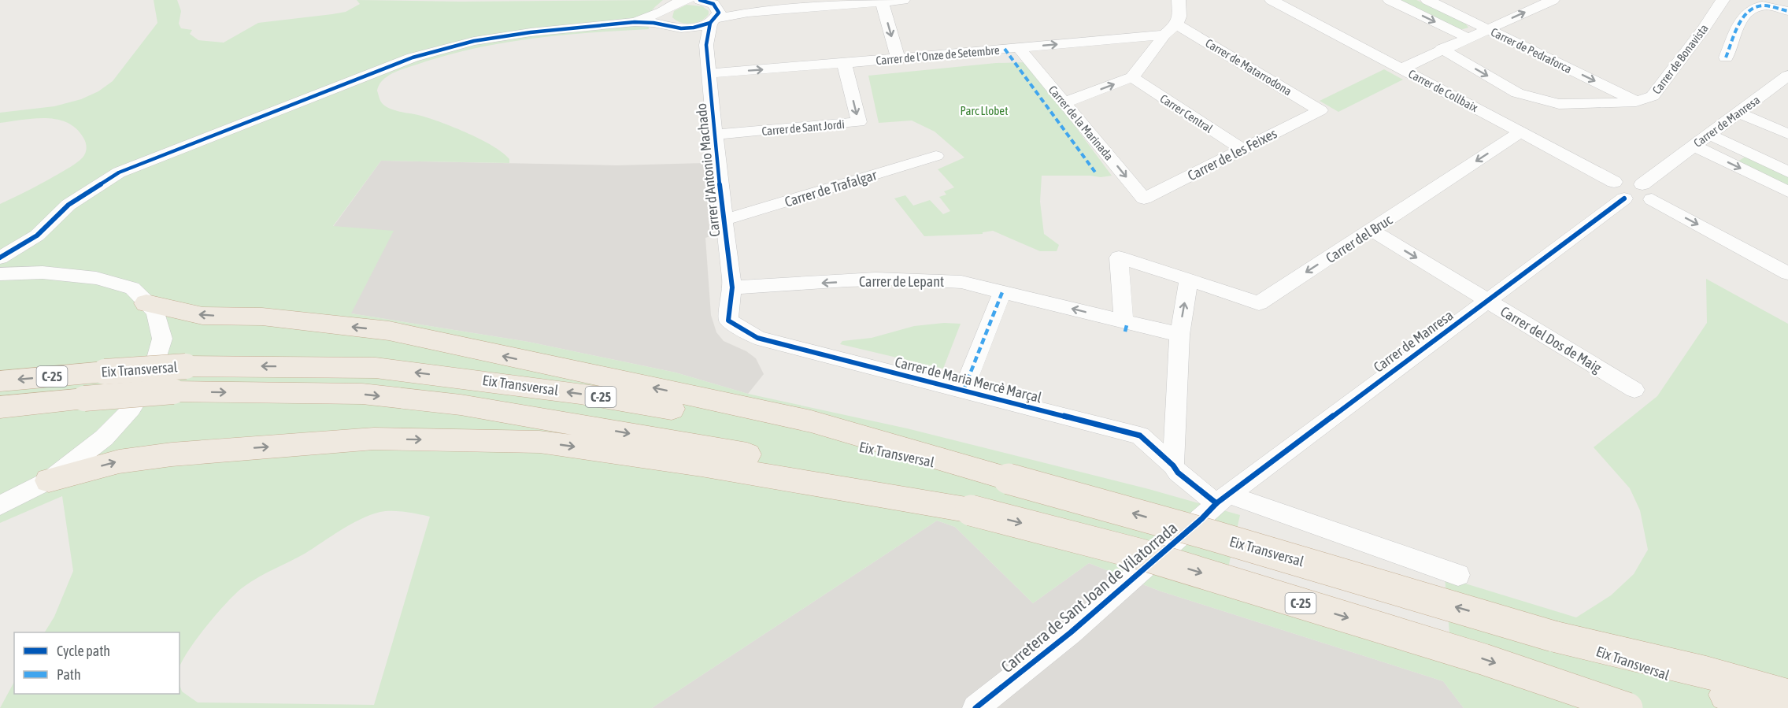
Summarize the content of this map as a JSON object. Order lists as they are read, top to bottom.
{
  "streets": {
    "highway": ["Eix Transversal", "C-25"],
    "street": [
      "Carrer de Pedraforca",
      "Carrer de l'Onze de Setembre",
      "Carrer de Bonavista",
      "Carrer de Matarrodona",
      "Carrer de Collbaix",
      "Carrer Central",
      "Carrer de Manresa",
      "Carrer de la Marinada",
      "Carrer de Sant Jordi",
      "Carrer de les Feixes",
      "Carrer d'Antonio Machado",
      "Carrer de Trafalgar",
      "Carrer del Bruc",
      "Carrer de Lepant",
      "Carrer del Dos de Maig",
      "Carrer de Maria Mercè Marçal",
      "Carretera de Sant Joan de Vilatorrada"
    ]
  },
  "crossings": [
    ["Carrer de Pedraforca", "Carrer de Bonavista"],
    ["Carrer de l'Onze de Setembre", "Carrer de la Marinada"],
    ["Carrer de l'Onze de Setembre", "Carrer de Sant Jordi"],
    ["Carrer de l'Onze de Setembre", "Carrer d'Antonio Machado"],
    ["Carrer de Matarrodona", "Carrer de les Feixes"],
    ["Carrer de Collbaix", "Carrer de Manresa"],
    ["Carrer de Collbaix", "Carrer del Bruc"],
    ["Carrer Central", "Carrer de les Feixes"],
    ["Carrer de Manresa", "Carrer del Dos de Maig"],
    ["Carrer de Manresa", "Carrer de Maria Mercè Marçal"],
    ["Carrer de Manresa", "Carretera de Sant Joan de Vilatorrada"],
    ["Carrer de la Marinada", "Carrer de les Feixes"],
    ["Carrer de Sant Jordi", "Carrer d'Antonio Machado"],
    ["Carrer d'Antonio Machado", "Carrer de Trafalgar"],
    ["Carrer d'Antonio Machado", "Carrer de Lepant"],
    ["Carrer d'Antonio Machado", "Carrer de Maria Mercè Marçal"],
    ["Carrer del Bruc", "Carrer del Dos de Maig"],
    ["Carrer de Lepant", "Carrer de Maria Mercè Marçal"],
    ["Carrer de Maria Mercè Marçal", "Carretera de Sant Joan de Vilatorrada"]
  ],
  "one_way": [
    "Carrer de Pedraforca",
    "Carrer de Bonavista",
    "Carrer de la Marinada",
    "Carrer del Bruc",
    "Carrer de Lepant",
    "Carrer del Dos de Maig"
  ],
  "parks": ["Parc Llobet"],
  "legend": ["Cycle path", "Path"]
}
